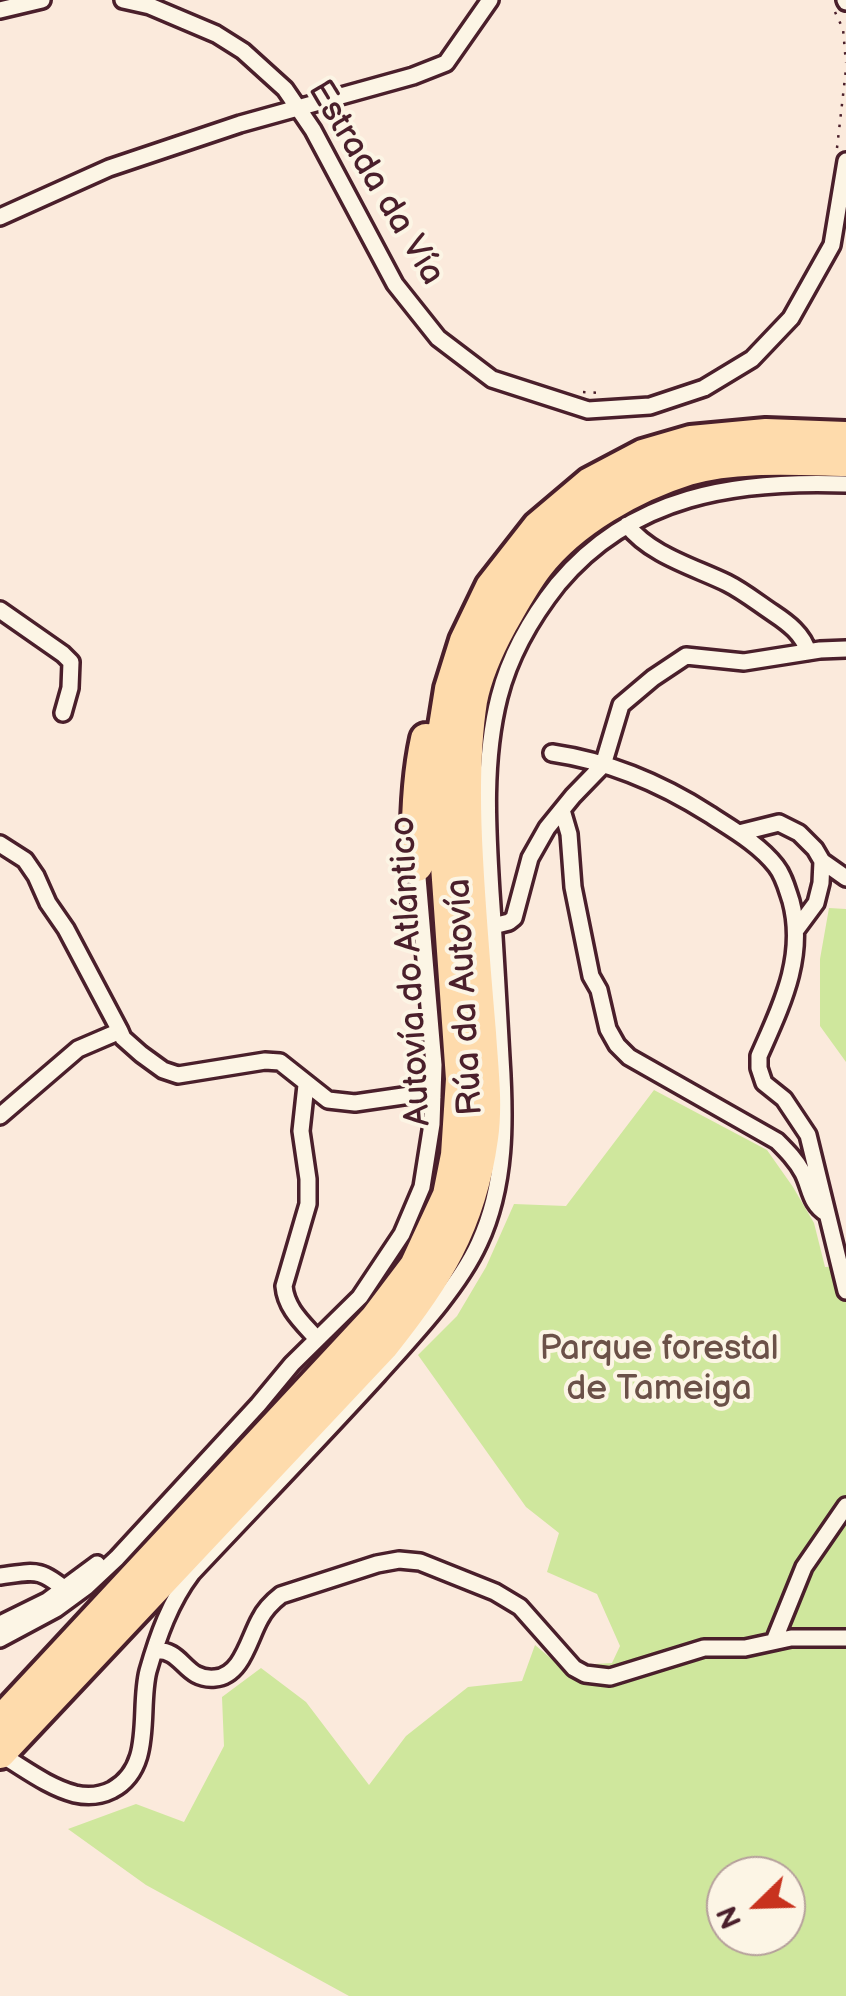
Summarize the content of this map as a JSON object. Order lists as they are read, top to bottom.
{
  "streets": {
    "highway": ["Autovía do Atlántico"],
    "street": ["Estrada da Vía", "Rúa da Autovía"]
  },
  "parks": ["Parque forestal de Tameiga"],
  "north": "bottom left"
}
